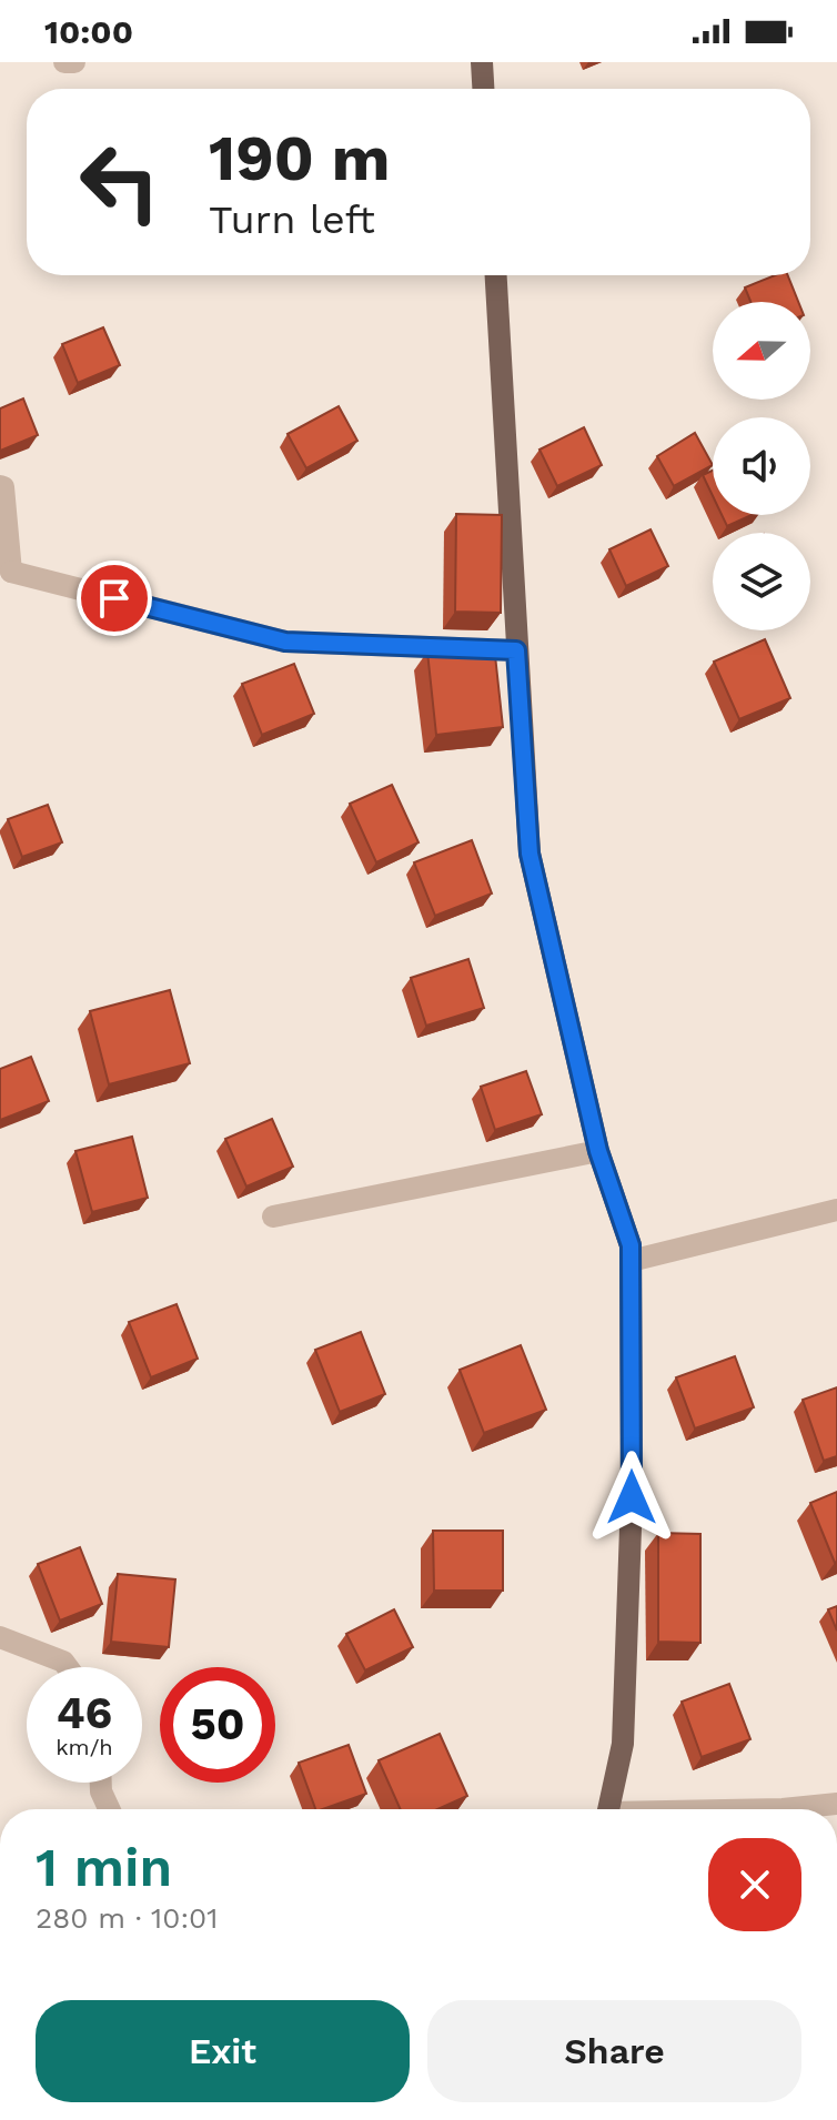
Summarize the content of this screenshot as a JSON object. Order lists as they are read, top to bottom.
{
  "north": "left",
  "page": {
    "status": "10:00",
    "turn": ["190 m", "Turn left"],
    "speed": "46 km/h",
    "limit": "50",
    "heading": ["1 min", "280 m · 10:01"],
    "buttons": ["Exit", "Share"]
  }
}
